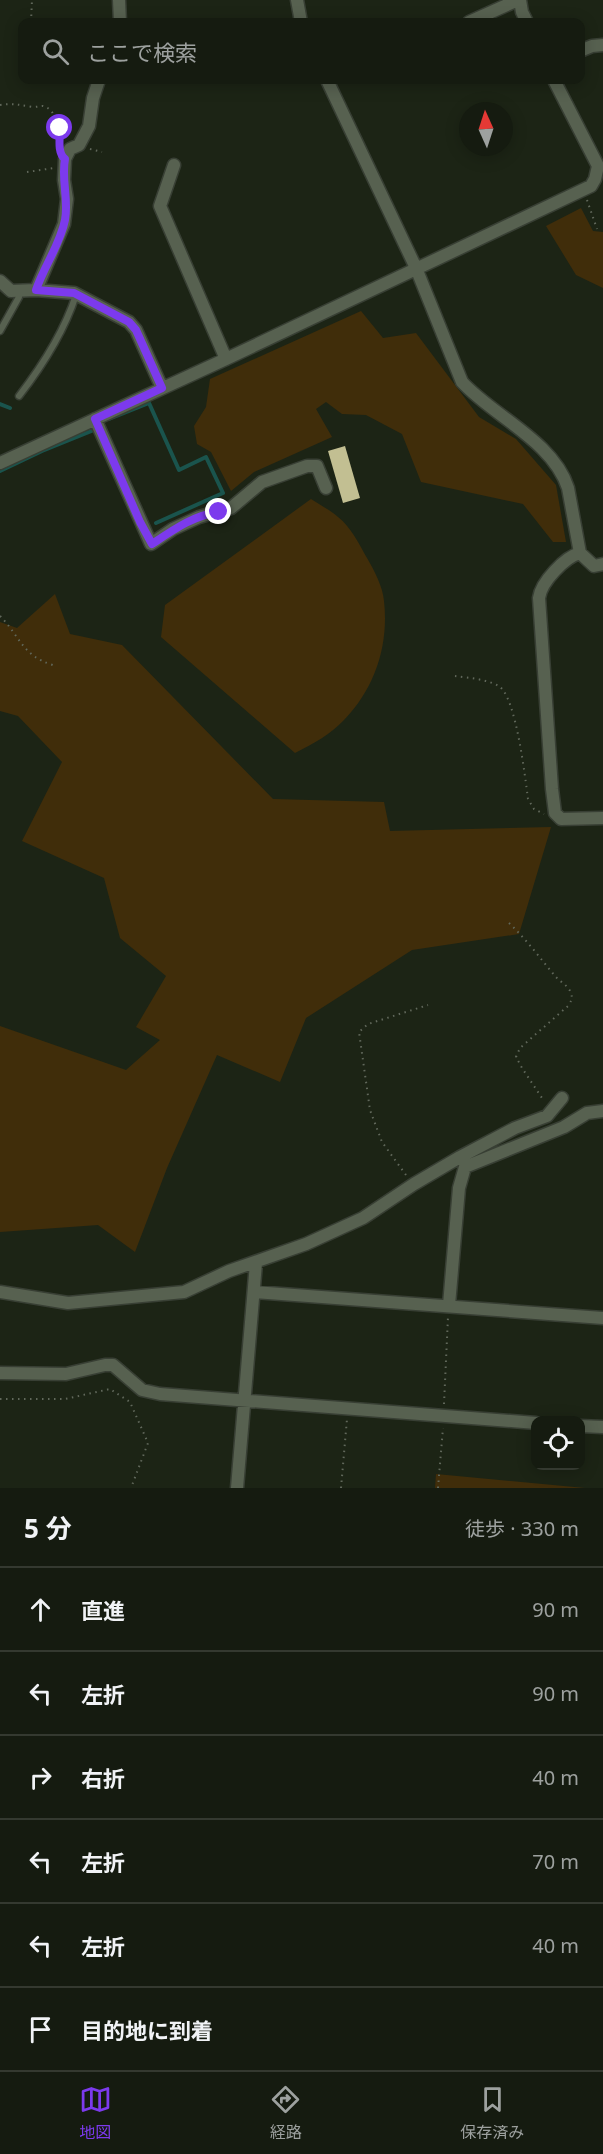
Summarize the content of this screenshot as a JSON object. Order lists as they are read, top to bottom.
{
  "north": "top",
  "page": {
    "search": "ここで検索",
    "heading": ["5 分", "徒歩 · 330 m"],
    "list": [
      ["直進", "90 m"],
      ["左折", "90 m"],
      ["右折", "40 m"],
      ["左折", "70 m"],
      ["左折", "40 m"],
      "目的地に到着"
    ],
    "nav": ["地図", "経路", "保存済み"]
  }
}
